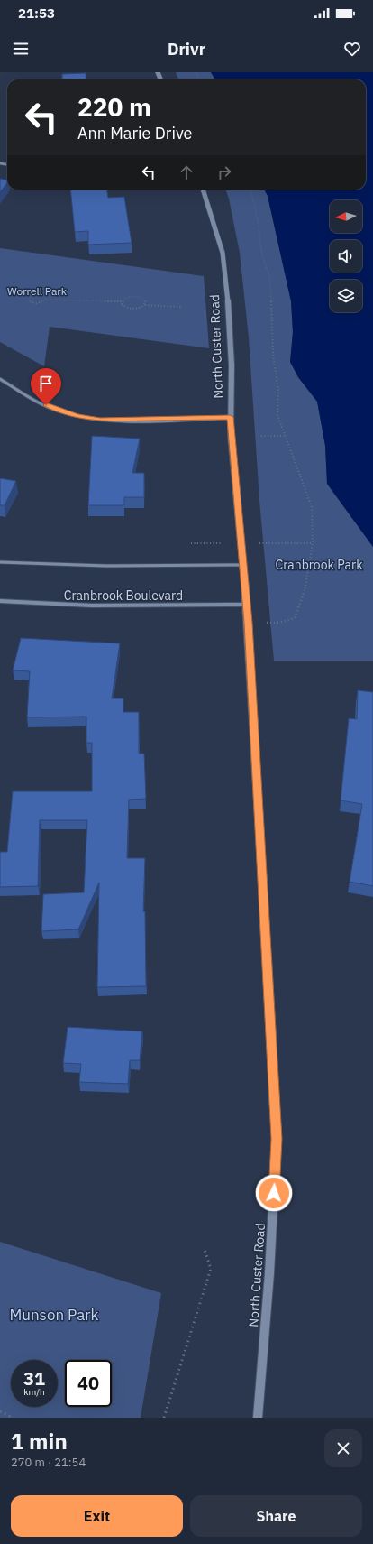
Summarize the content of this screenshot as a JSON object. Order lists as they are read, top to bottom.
{
  "streets": {
    "street": ["North Custer Road", "Cranbrook Boulevard"]
  },
  "crossings": [
    ["North Custer Road", "Cranbrook Boulevard"]
  ],
  "parks": ["Worrell Park", "Cranbrook Park", "Munson Park"],
  "north": "left",
  "page": {
    "status": "21:53",
    "header": "Drivr",
    "turn": ["220 m", "Ann Marie Drive"],
    "speed": "31 km/h",
    "limit": "40",
    "heading": ["1 min", "270 m · 21:54"],
    "buttons": ["Exit", "Share"]
  }
}
